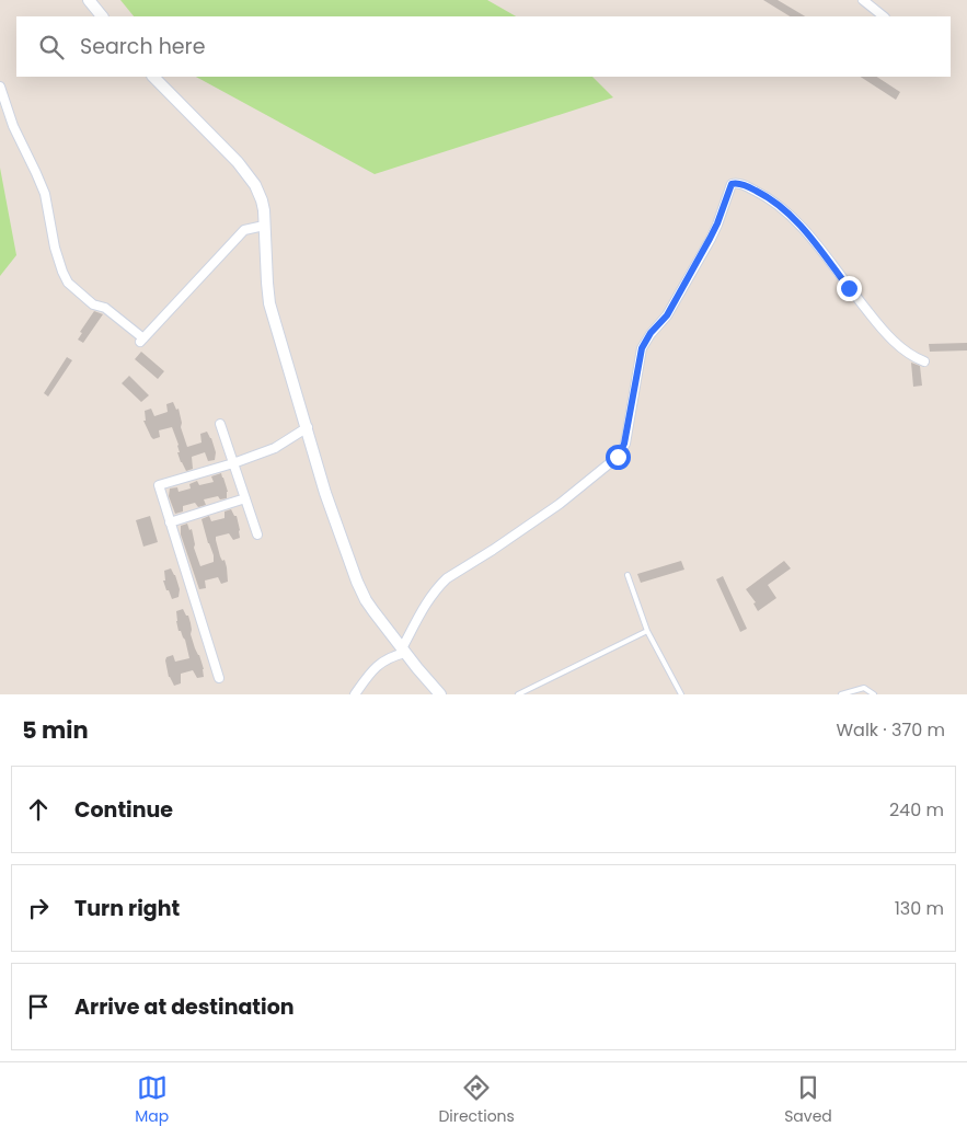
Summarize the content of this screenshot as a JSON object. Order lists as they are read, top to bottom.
{
  "page": {
    "search": "Search here",
    "heading": ["5 min", "Walk · 370 m"],
    "list": [
      ["Continue", "240 m"],
      ["Turn right", "130 m"],
      "Arrive at destination"
    ],
    "nav": ["Map", "Directions", "Saved"]
  }
}
